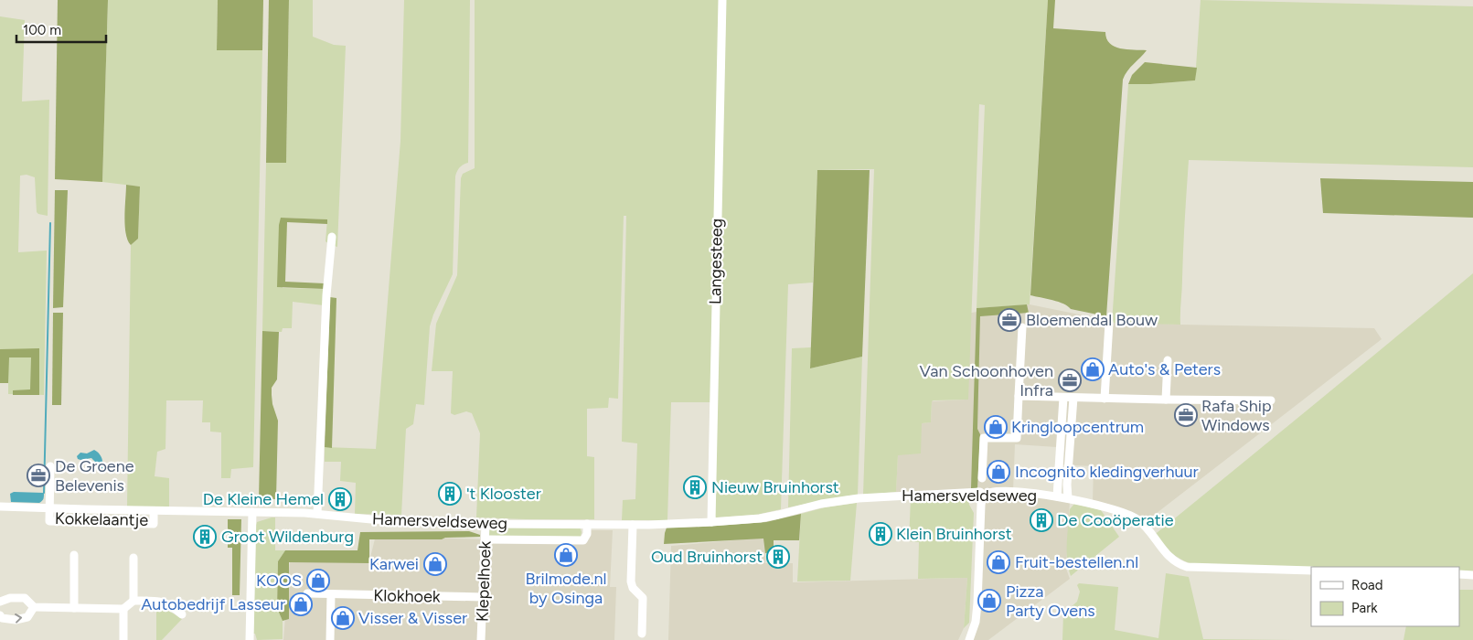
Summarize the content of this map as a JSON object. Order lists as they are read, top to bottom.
{
  "streets": {
    "street": [
      "Langesteeg",
      "Hamersveldseweg",
      "Kokkelaantje",
      "Klepelhoek",
      "Klokhoek"
    ]
  },
  "crossings": [
    ["Langesteeg", "Hamersveldseweg"],
    ["Hamersveldseweg", "Kokkelaantje"],
    ["Hamersveldseweg", "Klepelhoek"],
    ["Klepelhoek", "Klokhoek"]
  ],
  "places": {
    "office": [
      "Bloemendal Bouw",
      "Van Schoonhoven Infra",
      "Rafa Ship Windows",
      "De Groene Belevenis"
    ],
    "shop": [
      "Auto's & Peters",
      "Kringloopcentrum",
      "Incognito kledingverhuur",
      "Brilmode.nl by Osinga",
      "Fruit-bestellen.nl",
      "Karwei",
      "KOOS",
      "Pizza Party Ovens",
      "Autobedrijf Lasseur",
      "Visser & Visser"
    ],
    "building": [
      "Nieuw Bruinhorst",
      "'t Klooster",
      "De Kleine Hemel",
      "De Cooöperatie",
      "Klein Bruinhorst",
      "Groot Wildenburg",
      "Oud Bruinhorst"
    ]
  },
  "legend": ["Road", "Park"],
  "scale_bar": "100 m"
}
